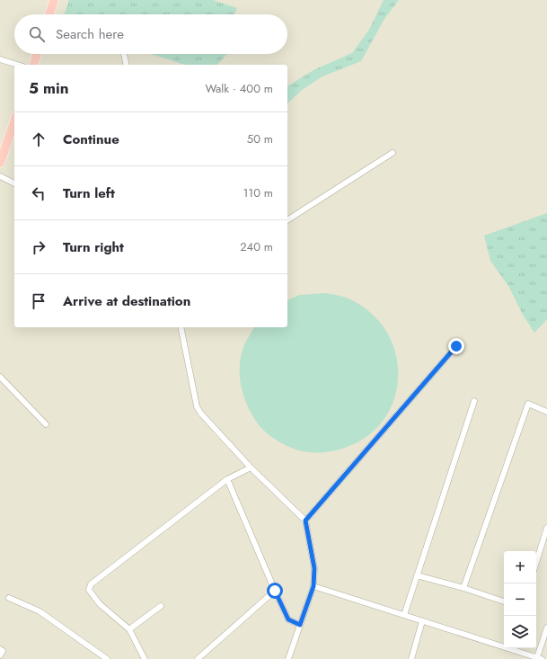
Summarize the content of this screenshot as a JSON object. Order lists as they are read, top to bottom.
{
  "page": {
    "search": "Search here",
    "heading": ["5 min", "Walk · 400 m"],
    "list": [
      ["Continue", "50 m"],
      ["Turn left", "110 m"],
      ["Turn right", "240 m"],
      "Arrive at destination"
    ],
    "map_buttons": ["+", "−"]
  }
}
